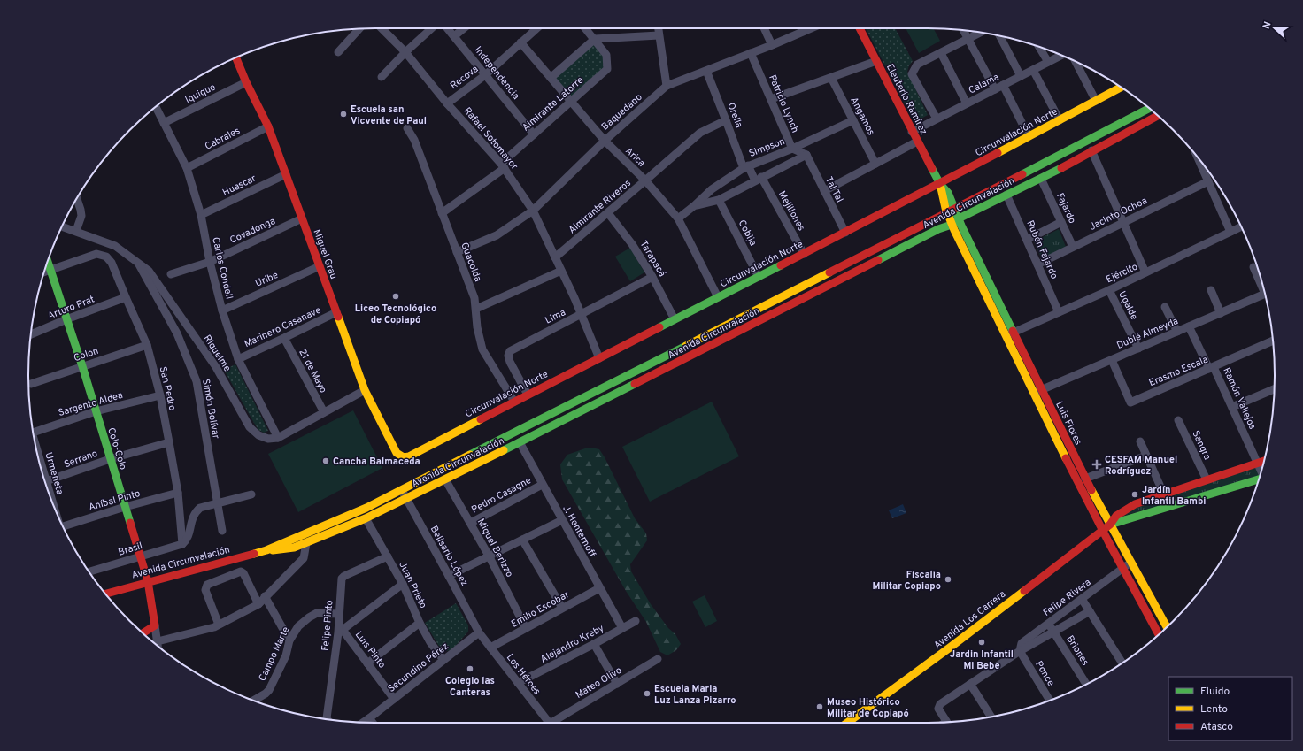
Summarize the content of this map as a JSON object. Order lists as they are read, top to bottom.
{
  "streets": {
    "main road": [
      "Eleuterio Ramírez",
      "Circunvalación Norte",
      "Avenida Circunvalación",
      "Miguel Grau",
      "Luis Flores",
      "Colo-Colo",
      "Avenida Los Carrera"
    ],
    "street": [
      "Independencia",
      "Recova",
      "Calama",
      "Iquique",
      "Almirante Latorre",
      "Patricio Lynch",
      "Baquedano",
      "Orella",
      "Angamos",
      "Cabrales",
      "Rafael Sotomayor",
      "Simpson",
      "Arica",
      "Huascar",
      "Tal Tal",
      "Almirante Riveros",
      "Fajardo",
      "Mejillones",
      "Jacinto Ochoa",
      "Covadonga",
      "Cobija",
      "Rubén Fajardo",
      "Tarapacá",
      "Guacolda",
      "Carlos Condell",
      "Ejército",
      "Uribe",
      "Ugalde",
      "Arturo Prat",
      "Lima",
      "Marinero Casanave",
      "Dublé Almeyda",
      "Riquelme",
      "Colon",
      "21 de Mayo",
      "Erasmo Escala",
      "San Pedro",
      "Ramón Vallejos",
      "Sargento Aldea",
      "Simón Bolívar",
      "Sangra",
      "Serrano",
      "Pedro Casagne",
      "Aníbal Pinto",
      "J. Henternoff",
      "Miguel Berizzo",
      "Brasil",
      "Belisario López",
      "Juan Prieto",
      "Felipe Rivera",
      "Emilio Escobar",
      "Felipe Pinto",
      "Alejandro Kreby",
      "Luis Pinto",
      "Briones",
      "Campo Marte",
      "Secundino Pérez",
      "Ponce",
      "Los Héroes",
      "Mateo Olivo"
    ]
  },
  "crossings": [
    ["Independencia", "Recova"],
    ["Independencia", "Almirante Latorre"],
    ["Recova", "Rafael Sotomayor"],
    ["Recova", "Arica"],
    ["Calama", "Eleuterio Ramírez"],
    ["Iquique", "Miguel Grau"],
    ["Iquique", "Carlos Condell"],
    ["Eleuterio Ramírez", "Circunvalación Norte"],
    ["Eleuterio Ramírez", "Avenida Circunvalación"],
    ["Eleuterio Ramírez", "Luis Flores"],
    ["Almirante Latorre", "Rafael Sotomayor"],
    ["Almirante Latorre", "Arica"],
    ["Almirante Latorre", "Guacolda"],
    ["Patricio Lynch", "Baquedano"],
    ["Patricio Lynch", "Simpson"],
    ["Patricio Lynch", "Tal Tal"],
    ["Baquedano", "Orella"],
    ["Baquedano", "Rafael Sotomayor"],
    ["Baquedano", "Arica"],
    ["Baquedano", "Guacolda"],
    ["Orella", "Simpson"],
    ["Orella", "Almirante Riveros"],
    ["Orella", "Mejillones"],
    ["Angamos", "Simpson"],
    ["Circunvalación Norte", "Rafael Sotomayor"],
    ["Circunvalación Norte", "Arica"],
    ["Circunvalación Norte", "Tal Tal"],
    ["Circunvalación Norte", "Mejillones"],
    ["Circunvalación Norte", "Cobija"],
    ["Circunvalación Norte", "Miguel Grau"],
    ["Circunvalación Norte", "Tarapacá"],
    ["Circunvalación Norte", "Guacolda"],
    ["Circunvalación Norte", "Lima"],
    ["Cabrales", "Miguel Grau"],
    ["Cabrales", "Carlos Condell"],
    ["Rafael Sotomayor", "Almirante Riveros"],
    ["Rafael Sotomayor", "Lima"],
    ["Simpson", "Arica"],
    ["Simpson", "Tal Tal"],
    ["Simpson", "Mejillones"],
    ["Simpson", "Cobija"],
    ["Arica", "Almirante Riveros"],
    ["Huascar", "Miguel Grau"],
    ["Huascar", "Carlos Condell"],
    ["Avenida Circunvalación", "Fajardo"],
    ["Avenida Circunvalación", "Rubén Fajardo"],
    ["Avenida Circunvalación", "Luis Flores"],
    ["Avenida Circunvalación", "Colo-Colo"],
    ["Avenida Circunvalación", "J. Henternoff"],
    ["Avenida Circunvalación", "Miguel Berizzo"],
    ["Avenida Circunvalación", "Belisario López"],
    ["Avenida Circunvalación", "Juan Prieto"],
    ["Almirante Riveros", "Tarapacá"],
    ["Fajardo", "Jacinto Ochoa"],
    ["Jacinto Ochoa", "Rubén Fajardo"],
    ["Covadonga", "Miguel Grau"],
    ["Covadonga", "Carlos Condell"],
    ["Rubén Fajardo", "Ejército"],
    ["Miguel Grau", "Uribe"],
    ["Miguel Grau", "Marinero Casanave"],
    ["Tarapacá", "Lima"],
    ["Carlos Condell", "Uribe"],
    ["Carlos Condell", "Marinero Casanave"],
    ["Carlos Condell", "Riquelme"],
    ["Ejército", "Ugalde"],
    ["Ejército", "Luis Flores"],
    ["Ugalde", "Dublé Almeyda"],
    ["Arturo Prat", "San Pedro"],
    ["Arturo Prat", "Colo-Colo"],
    ["Marinero Casanave", "21 de Mayo"],
    ["Dublé Almeyda", "Erasmo Escala"],
    ["Dublé Almeyda", "Ramón Vallejos"],
    ["Dublé Almeyda", "Luis Flores"],
    ["Riquelme", "Simón Bolívar"],
    ["Colon", "San Pedro"],
    ["Colon", "Colo-Colo"],
    ["Erasmo Escala", "Ramón Vallejos"],
    ["San Pedro", "Sargento Aldea"],
    ["San Pedro", "Colo-Colo"],
    ["San Pedro", "Serrano"],
    ["San Pedro", "Aníbal Pinto"],
    ["San Pedro", "Brasil"],
    ["Ramón Vallejos", "Avenida Los Carrera"],
    ["Sargento Aldea", "Colo-Colo"],
    ["Luis Flores", "Felipe Rivera"],
    ["Luis Flores", "Avenida Los Carrera"],
    ["Sangra", "Avenida Los Carrera"],
    ["Colo-Colo", "Serrano"],
    ["Colo-Colo", "Aníbal Pinto"],
    ["Colo-Colo", "Brasil"],
    ["Pedro Casagne", "J. Henternoff"],
    ["Pedro Casagne", "Miguel Berizzo"],
    ["J. Henternoff", "Emilio Escobar"],
    ["J. Henternoff", "Alejandro Kreby"],
    ["Miguel Berizzo", "Emilio Escobar"],
    ["Belisario López", "Secundino Pérez"],
    ["Belisario López", "Los Héroes"],
    ["Juan Prieto", "Felipe Pinto"],
    ["Juan Prieto", "Secundino Pérez"],
    ["Felipe Rivera", "Briones"],
    ["Felipe Rivera", "Ponce"],
    ["Emilio Escobar", "Los Héroes"],
    ["Felipe Pinto", "Luis Pinto"],
    ["Felipe Pinto", "Campo Marte"],
    ["Alejandro Kreby", "Los Héroes"],
    ["Luis Pinto", "Secundino Pérez"],
    ["Secundino Pérez", "Los Héroes"]
  ],
  "places": {
    "other": [
      "Escuela san Vicvente de Paul",
      "Liceo Tecnológico de Copiapó",
      "Cancha Balmaceda",
      "Jardín Infantil Bambi",
      "Fiscalía Militar Copiapo",
      "Jardin Infantil Mi Bebe",
      "Colegio las Canteras",
      "Escuela Maria Luz Lanza Pizarro",
      "Museo Histórico Militar de Copiapó"
    ],
    "health": ["CESFAM Manuel Rodríguez"]
  },
  "legend": ["Fluido", "Lento", "Atasco"],
  "north": "left"
}
